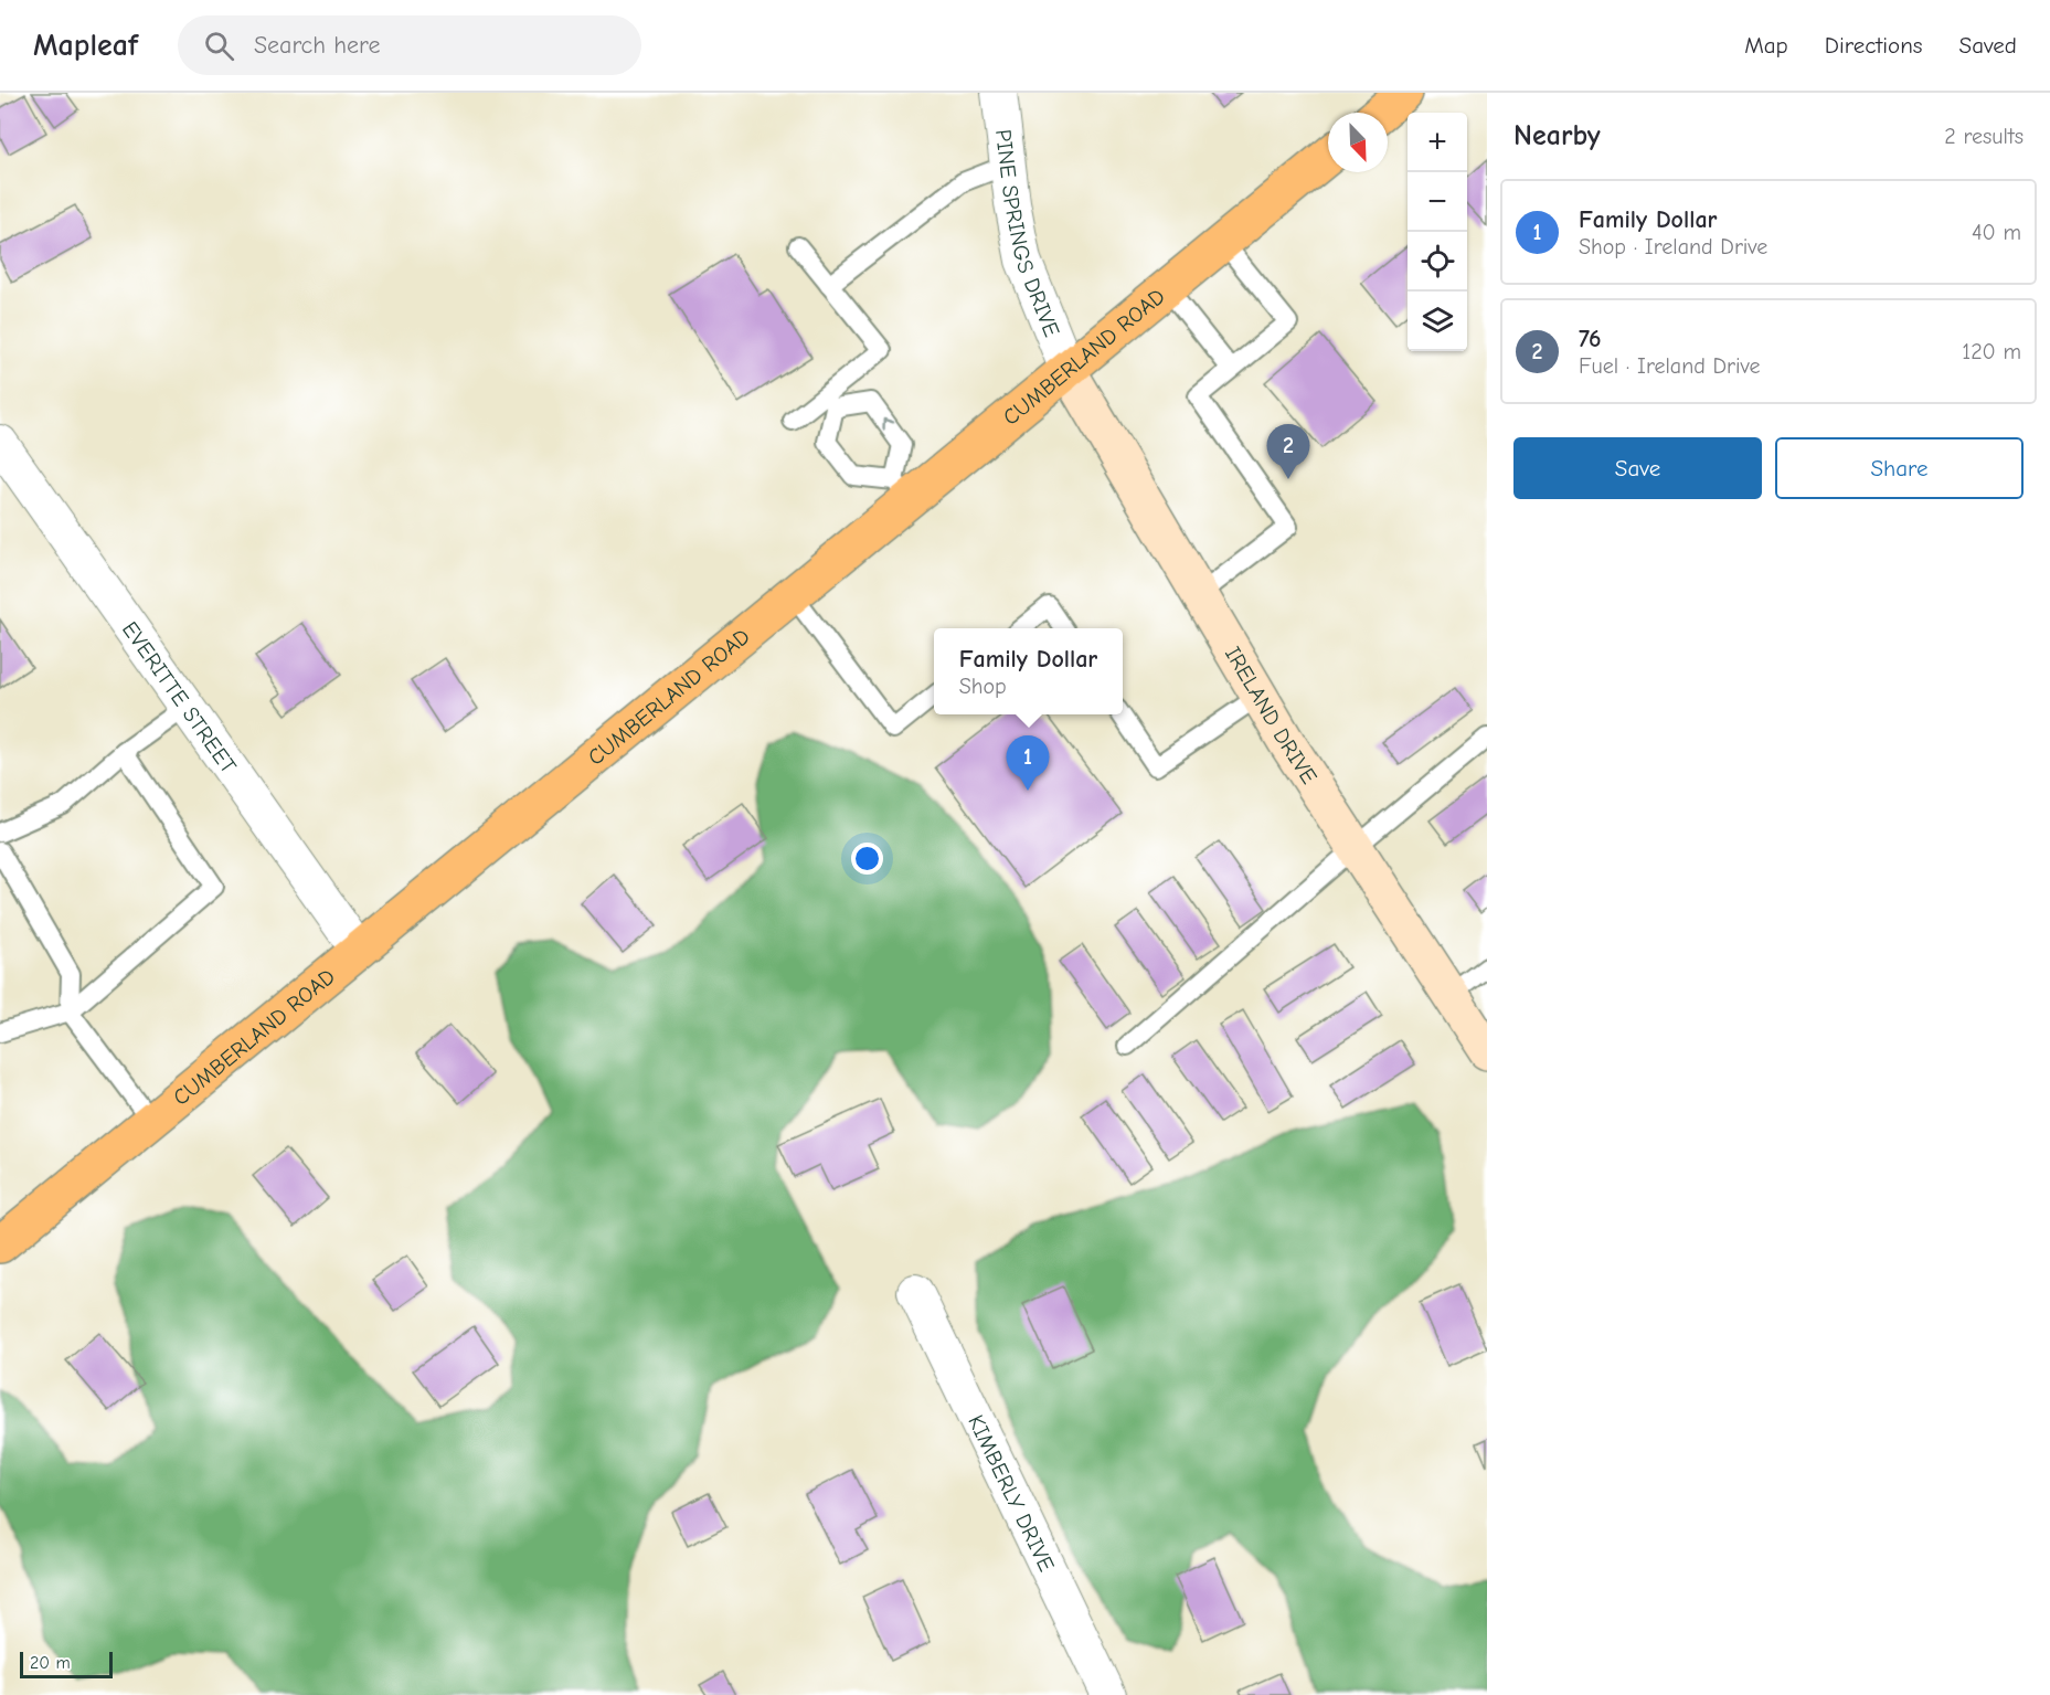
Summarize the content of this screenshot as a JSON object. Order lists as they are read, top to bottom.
{
  "streets": {
    "main road": ["CUMBERLAND ROAD", "IRELAND DRIVE"],
    "street": ["PINE SPRINGS DRIVE", "EVERITTE STREET", "KIMBERLY DRIVE"]
  },
  "crossings": [
    ["PINE SPRINGS DRIVE", "CUMBERLAND ROAD"],
    ["PINE SPRINGS DRIVE", "IRELAND DRIVE"],
    ["CUMBERLAND ROAD", "EVERITTE STREET"],
    ["CUMBERLAND ROAD", "IRELAND DRIVE"]
  ],
  "scale_bar": "20 m",
  "north": "bottom right",
  "page": {
    "header": "Mapleaf",
    "search": "Search here",
    "nav": ["Map", "Directions", "Saved"],
    "heading": ["Nearby", "2 results"],
    "map_buttons": ["+", "−"],
    "list": [
      {
        "mark": "1",
        "name": "Family Dollar",
        "note": "Shop · Ireland Drive",
        "value": "40 m"
      },
      {
        "mark": "2",
        "name": "76",
        "note": "Fuel · Ireland Drive",
        "value": "120 m"
      }
    ],
    "buttons": ["Save", "Share"],
    "pins": ["2", "1"],
    "popup": ["Family Dollar", "Shop"],
    "scale": "20 m"
  }
}
